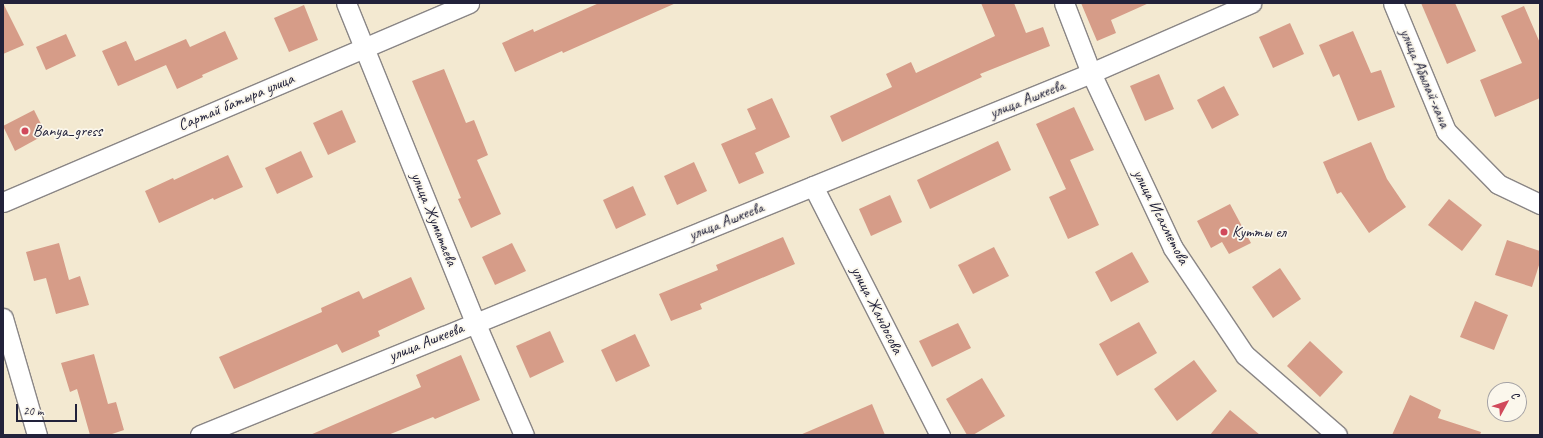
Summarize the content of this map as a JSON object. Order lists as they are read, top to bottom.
{
  "streets": {
    "street": [
      "улица Абылай-хана",
      "улица Ашкеева",
      "Сартай батыра улица",
      "улица Исахметова",
      "улица Жуматаева",
      "улица Жандосова"
    ]
  },
  "crossings": [
    ["улица Ашкеева", "улица Исахметова"],
    ["улица Ашкеева", "улица Жуматаева"],
    ["улица Ашкеева", "улица Жандосова"],
    ["Сартай батыра улица", "улица Жуматаева"]
  ],
  "places": ["Banya_gress", "Кутты ел"],
  "scale_bar": "20 m",
  "north": "top right"
}
